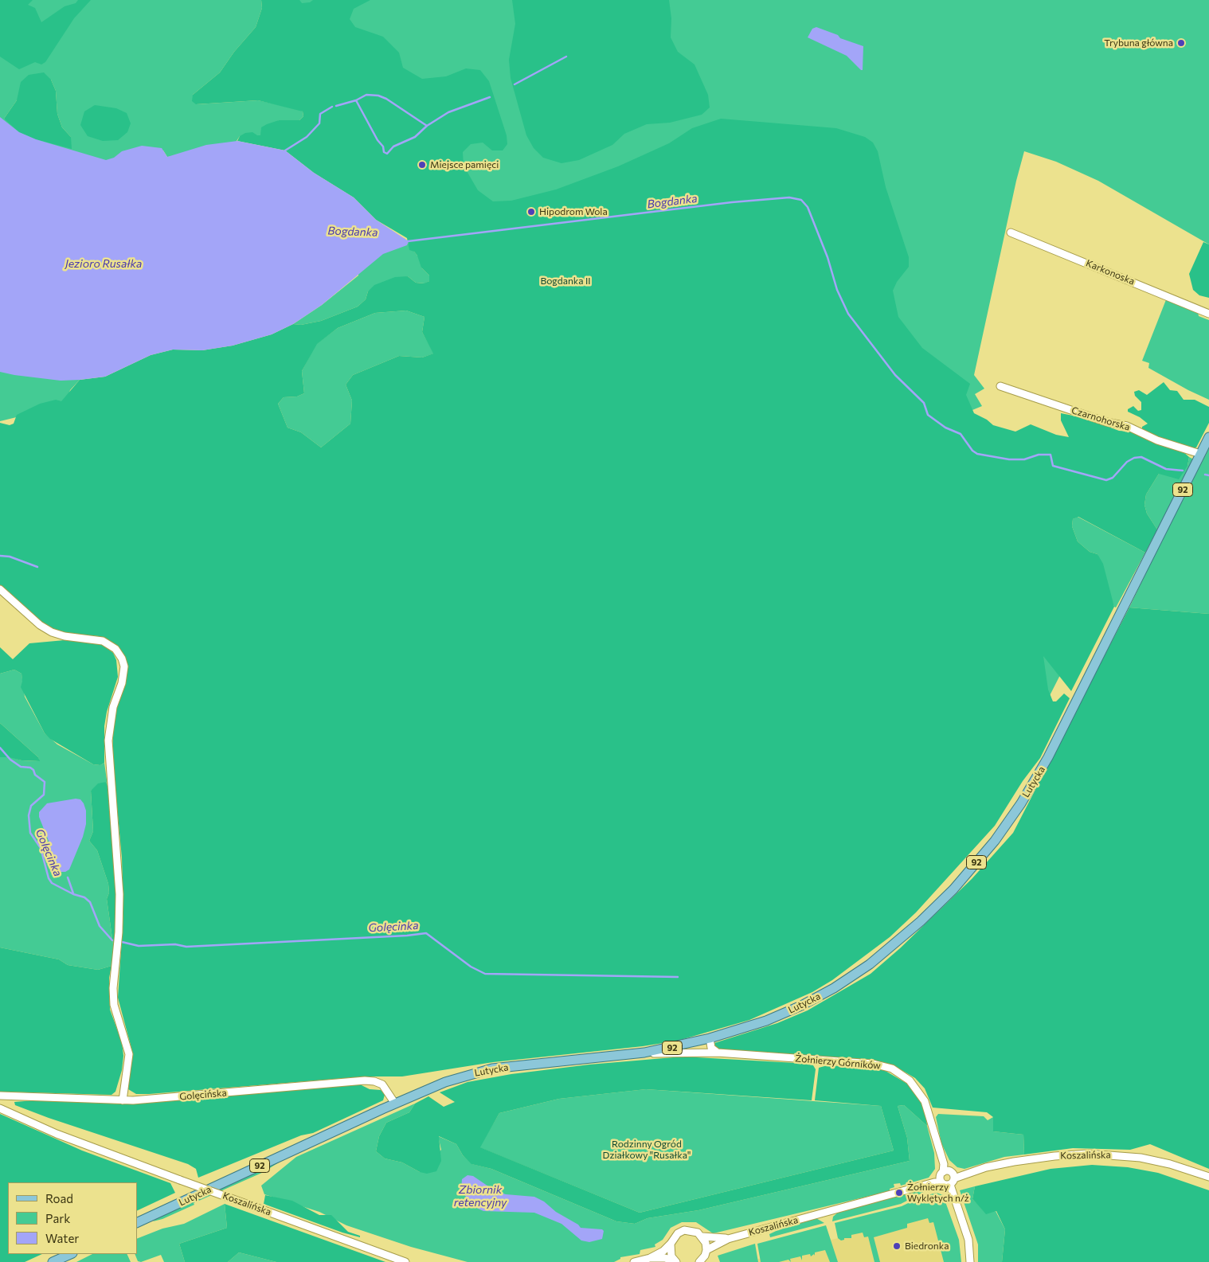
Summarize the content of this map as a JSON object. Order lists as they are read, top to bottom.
{
  "streets": {
    "main road": ["92", "Lutycka"],
    "street": [
      "Karkonoska",
      "Czarnohorska",
      "Żołnierzy Górników",
      "Golęcińska",
      "Koszalińska"
    ]
  },
  "crossings": [
    ["Czarnohorska", "Lutycka"],
    ["Lutycka", "Żołnierzy Górników"],
    ["Lutycka", "Golęcińska"],
    ["Żołnierzy Górników", "Koszalińska"]
  ],
  "water": [
    "Bogdanka",
    "Jezioro Rusałka",
    "Golęcinka",
    "Zbiornik retencyjny"
  ],
  "parks": ["Bogdanka II", "Rodzinny Ogród Działkowy \"Rusałka\""],
  "places": [
    "Trybuna główna",
    "Miejsce pamięci",
    "Hipodrom Wola",
    "Żołnierzy Wyklętych n/ż",
    "Biedronka"
  ],
  "legend": ["Road", "Park", "Water"]
}
